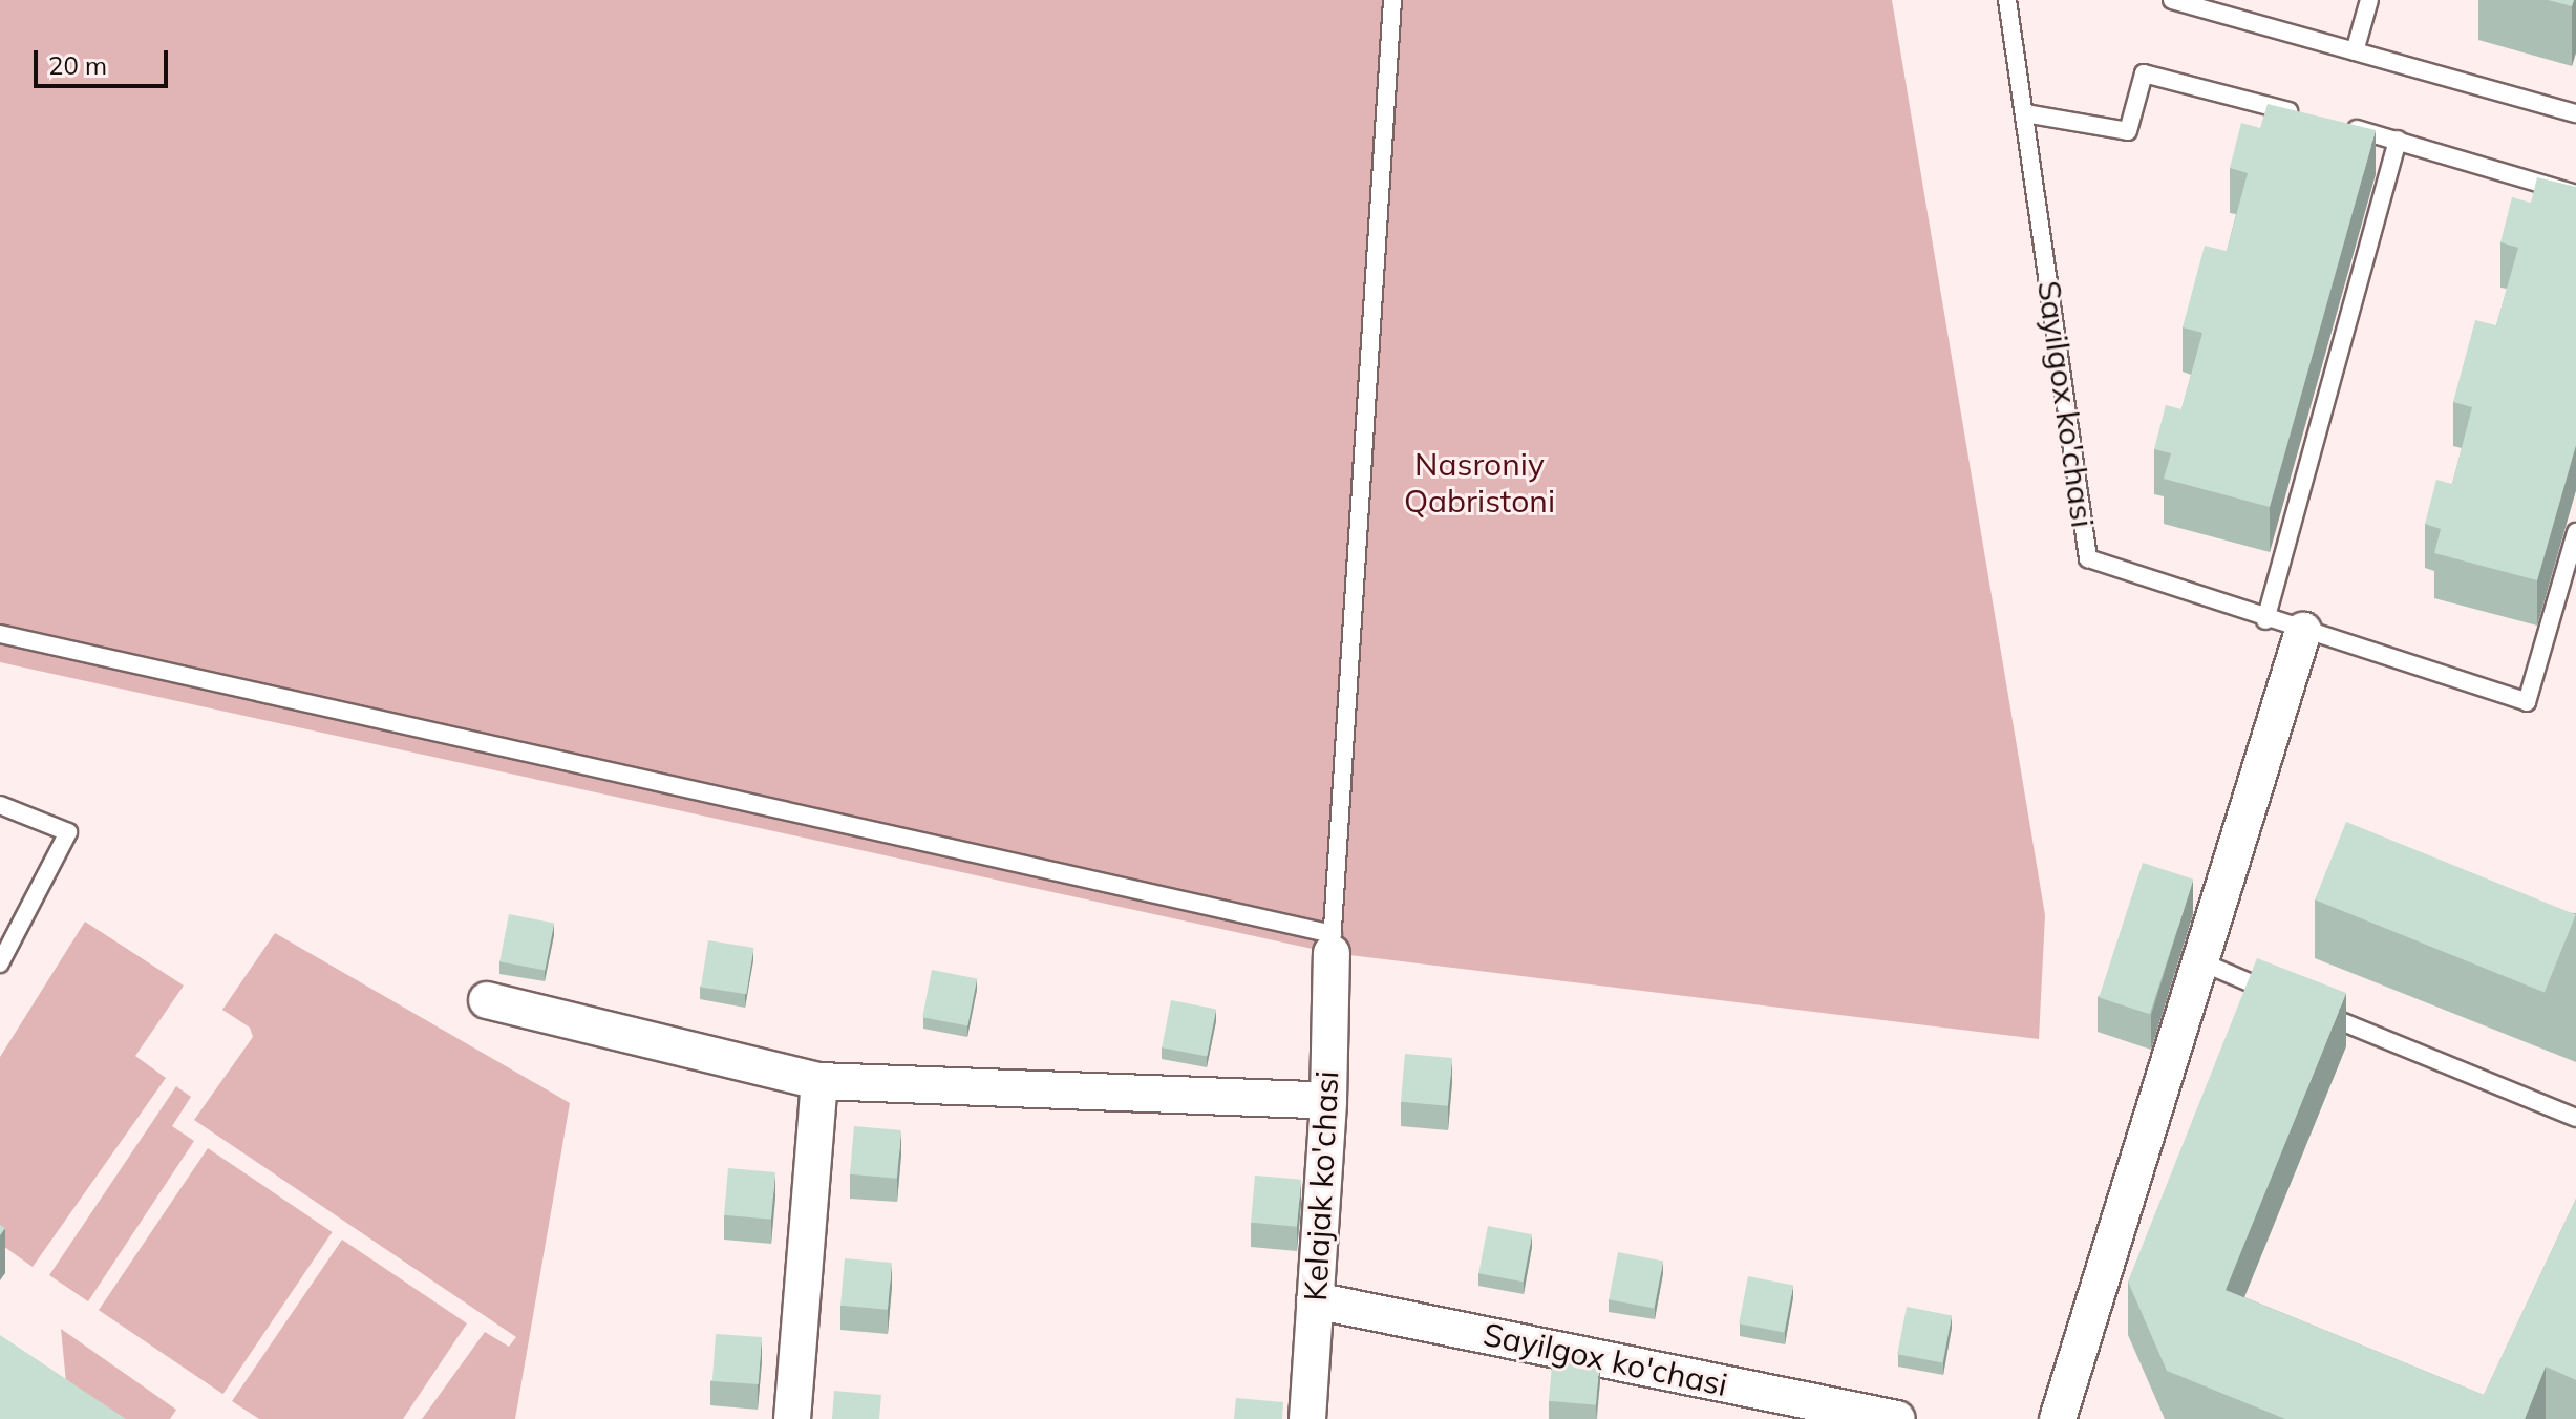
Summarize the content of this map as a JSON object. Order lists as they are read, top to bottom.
{
  "streets": {
    "street": ["Sayilgox ko'chasi", "Kelajak ko'chasi"]
  },
  "crossings": [
    ["Sayilgox ko'chasi", "Kelajak ko'chasi"]
  ],
  "parks": ["Nasroniy Qabristoni"],
  "scale_bar": "20 m"
}
